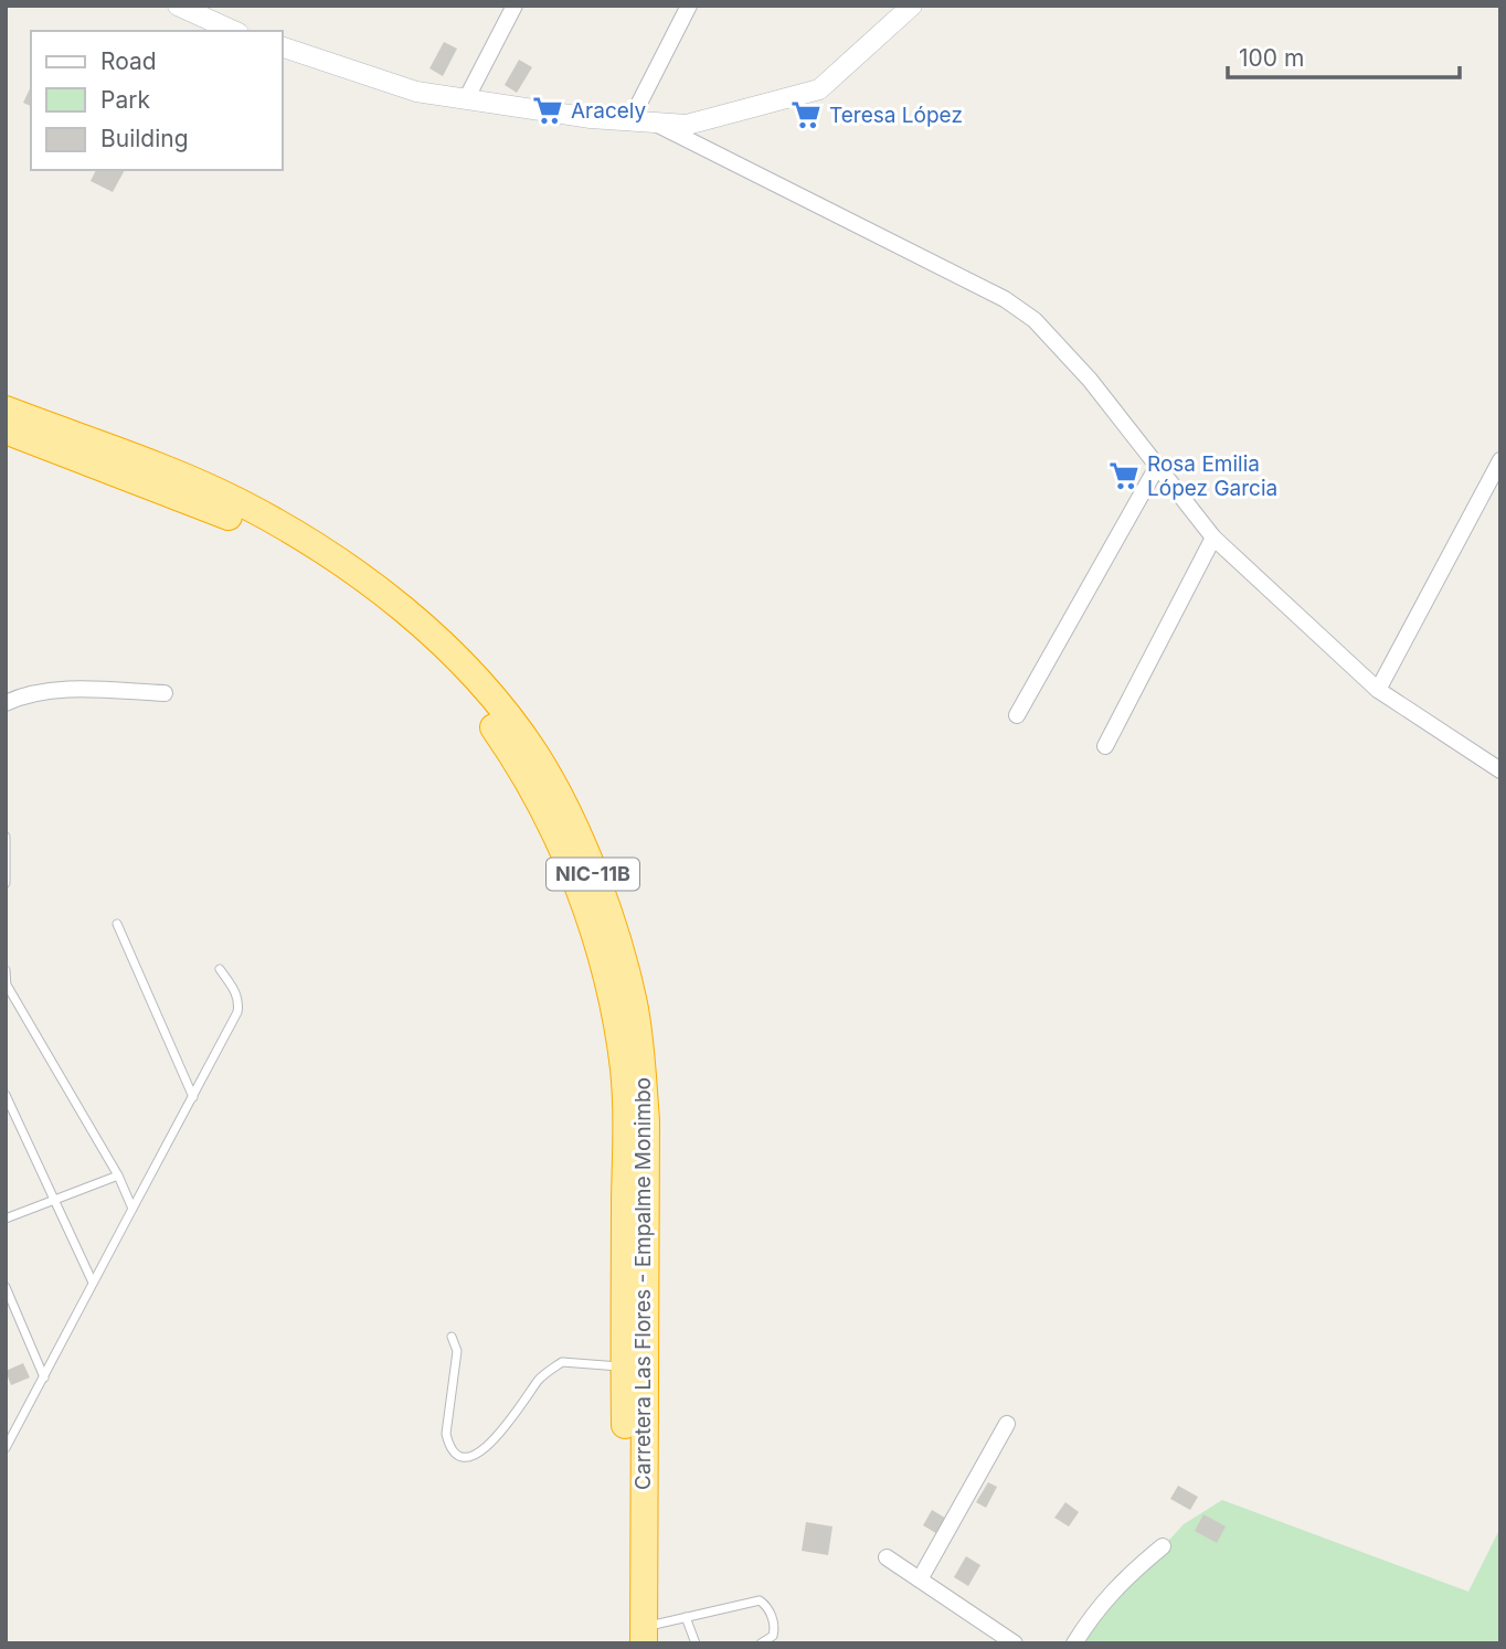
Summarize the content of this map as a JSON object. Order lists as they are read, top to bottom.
{
  "streets": {
    "highway": ["NIC-11B", "Carretera Las Flores - Empalme Monimbo"]
  },
  "places": {
    "supermarket": ["Aracely", "Teresa López", "Rosa Emilia López Garcia"]
  },
  "legend": ["Road", "Park", "Building"],
  "scale_bar": "100 m"
}
